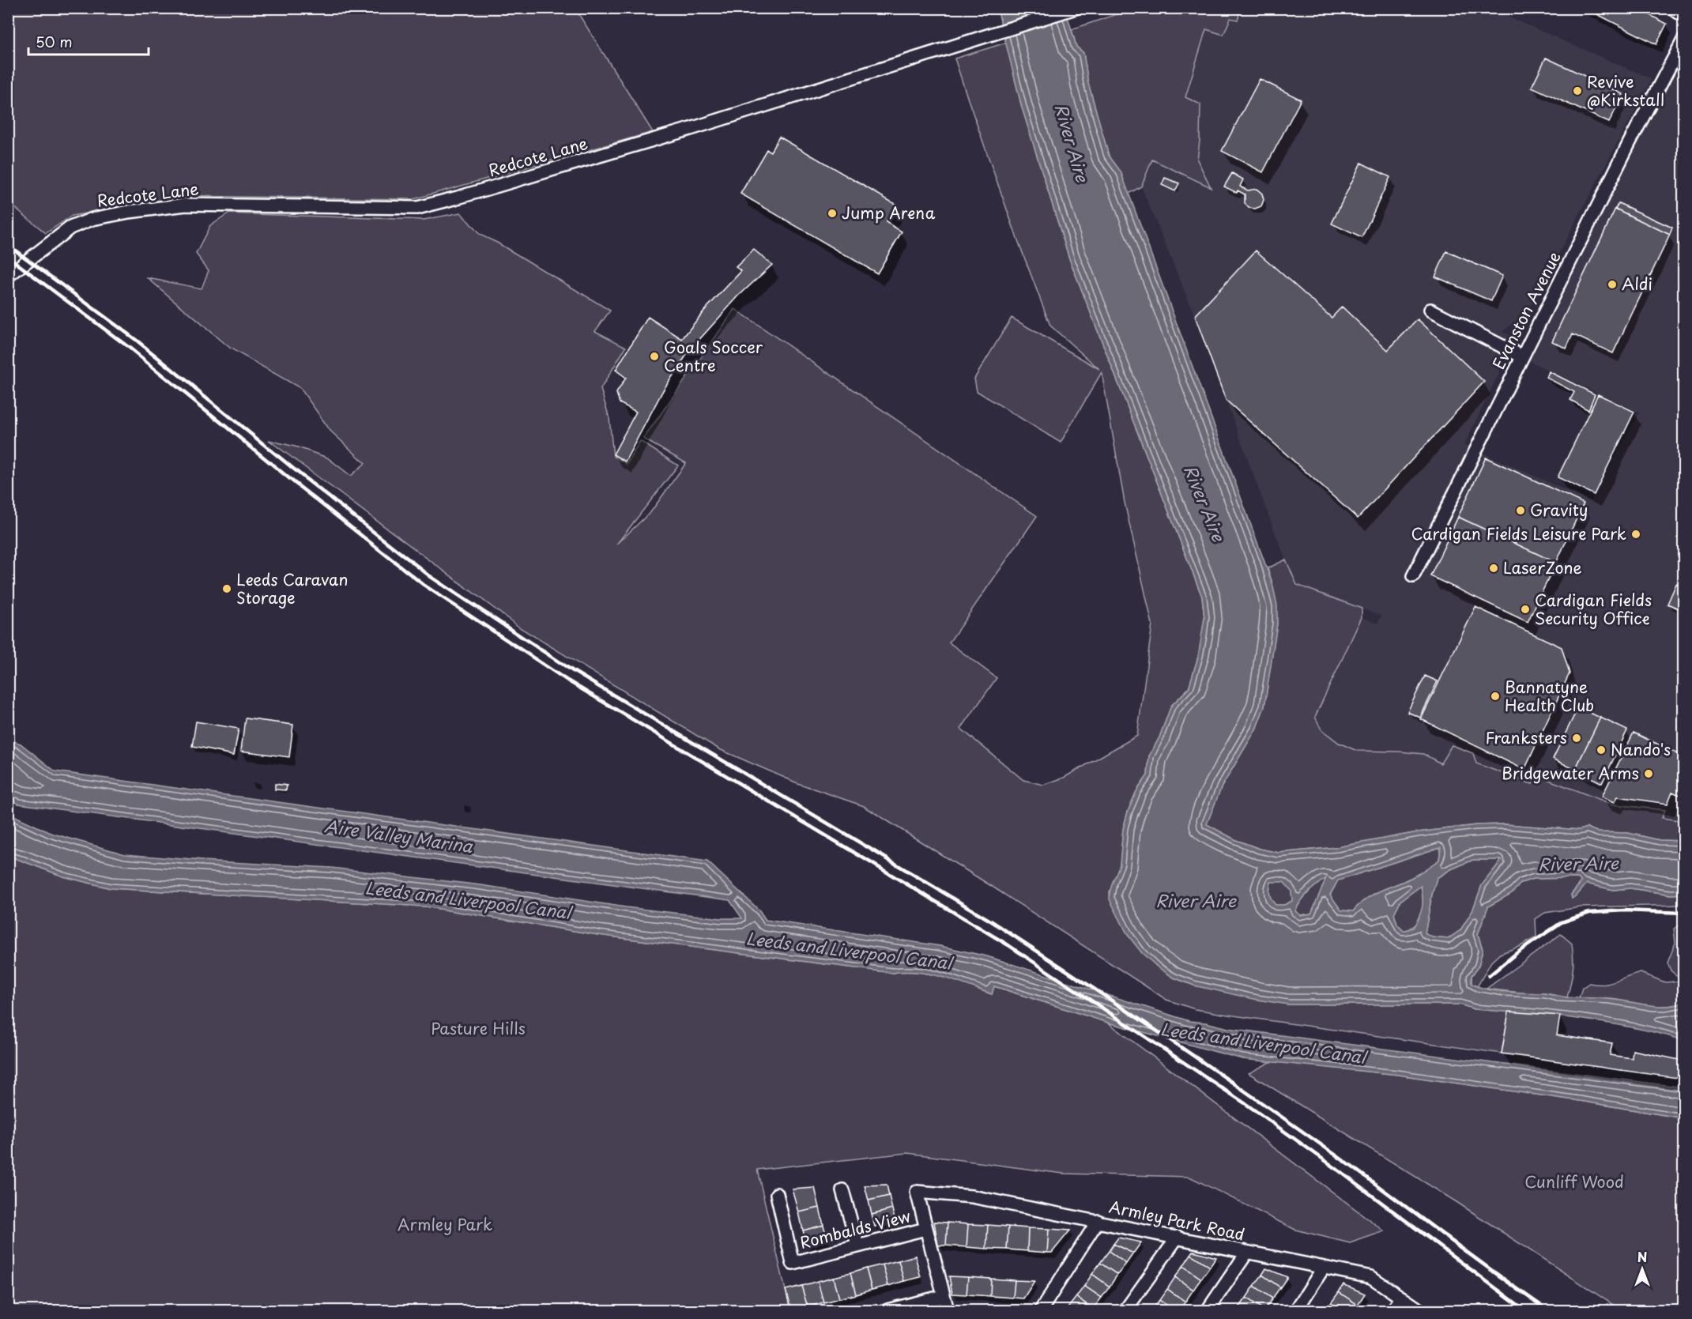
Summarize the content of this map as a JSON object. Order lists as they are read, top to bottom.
{
  "streets": {
    "street": [
      "Redcote Lane",
      "Evanston Avenue",
      "Armley Park Road",
      "Rombalds View"
    ]
  },
  "crossings": [
    ["Armley Park Road", "Rombalds View"]
  ],
  "water": ["River Aire", "Aire Valley Marina", "Leeds and Liverpool Canal"],
  "parks": ["Pasture Hills", "Cunliff Wood", "Armley Park"],
  "places": [
    "Revive @Kirkstall",
    "Jump Arena",
    "Aldi",
    "Goals Soccer Centre",
    "Gravity",
    "Cardigan Fields Leisure Park",
    "LaserZone",
    "Leeds Caravan Storage",
    "Cardigan Fields Security Office",
    "Bannatyne Health Club",
    "Franksters",
    "Nando's",
    "Bridgewater Arms"
  ],
  "scale_bar": "50 m",
  "north": "top"
}
